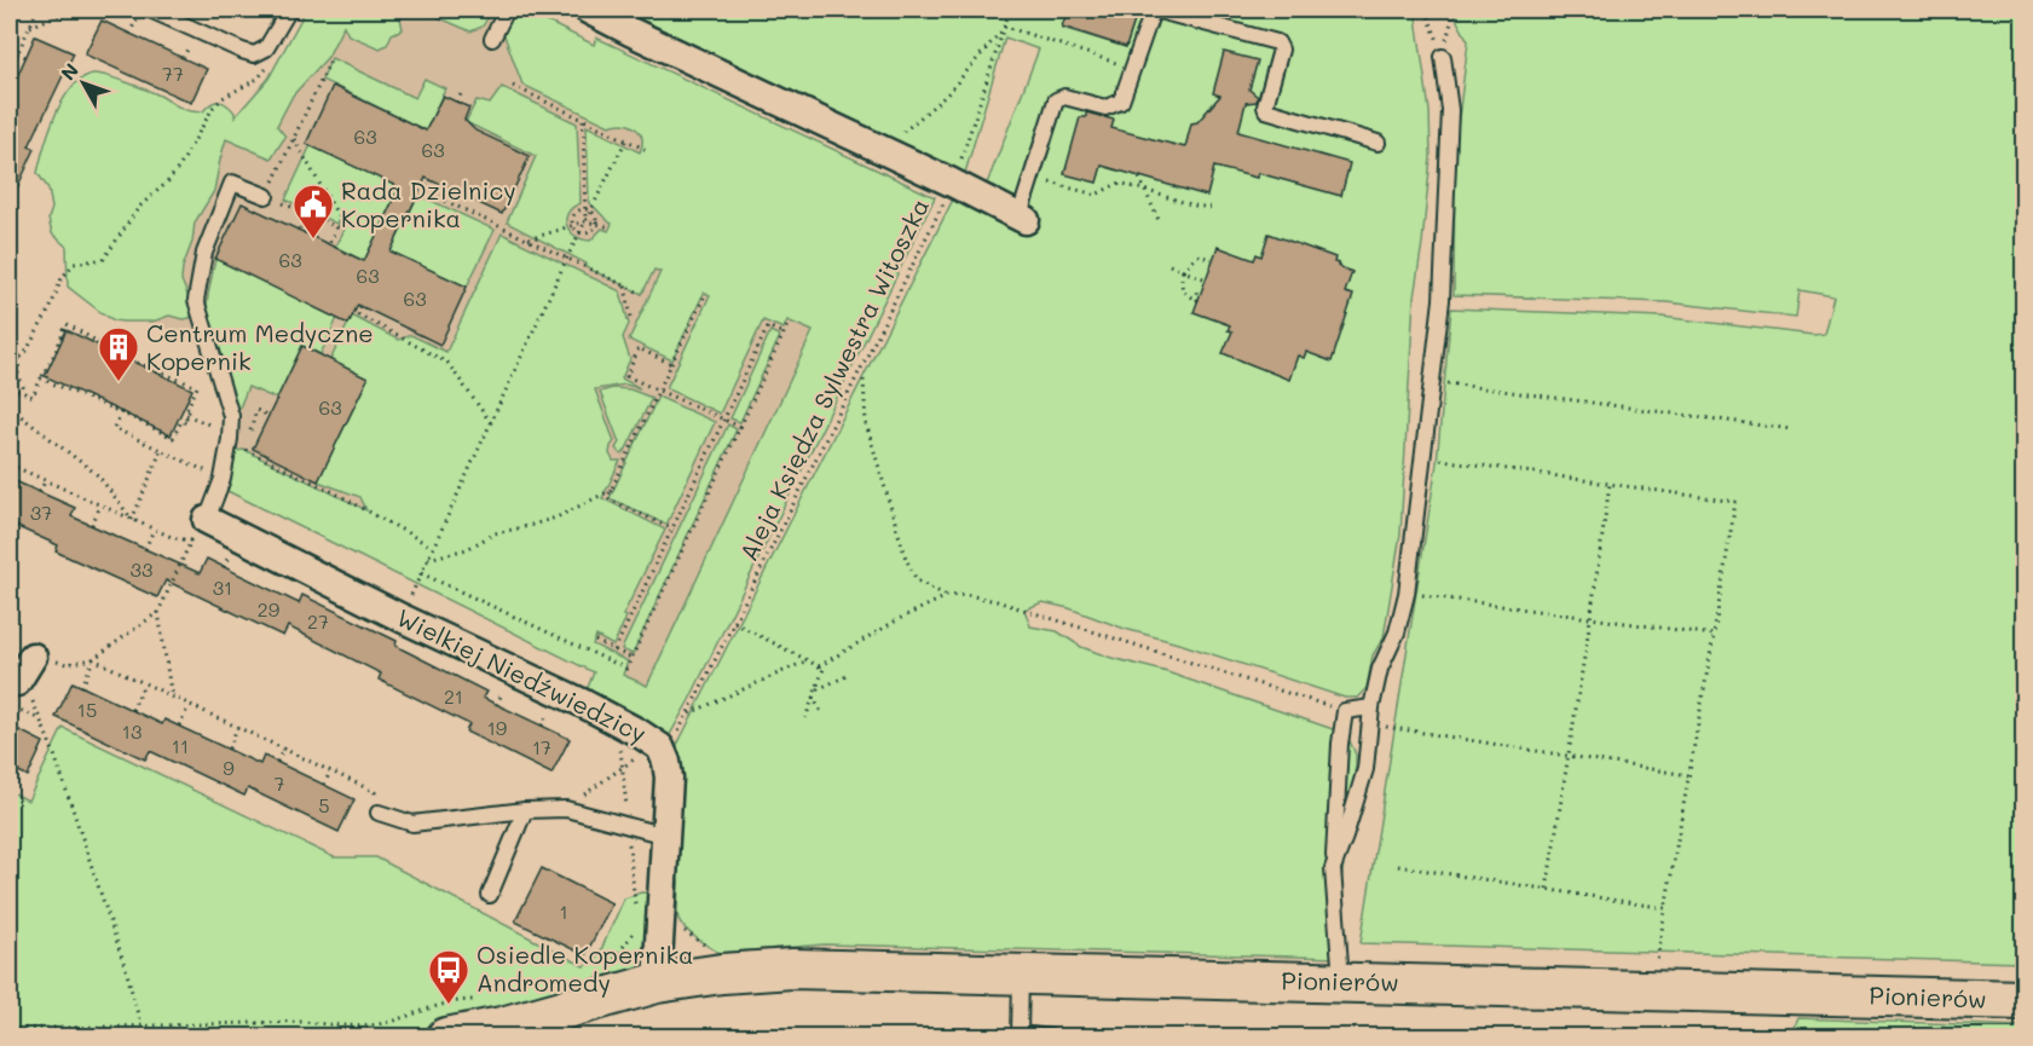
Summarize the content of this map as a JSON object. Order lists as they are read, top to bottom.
{
  "streets": {
    "street": ["Wielkiej Niedźwiedzicy", "Pionierów"],
    "path": ["Aleja Księdza Sylwestra Witoszka"]
  },
  "crossings": [
    ["Aleja Księdza Sylwestra Witoszka", "Wielkiej Niedźwiedzicy"],
    ["Wielkiej Niedźwiedzicy", "Pionierów"]
  ],
  "places": {
    "public building": ["Rada Dzielnicy Kopernika"],
    "building": ["Centrum Medyczne Kopernik"],
    "bus stop": ["Osiedle Kopernika Andromedy"]
  },
  "house_numbers": [
    "77",
    "63",
    "63",
    "63",
    "63",
    "63",
    "63",
    "37",
    "33",
    "31",
    "29",
    "27",
    "21",
    "15",
    "19",
    "13",
    "11",
    "17",
    "9",
    "7",
    "5",
    "1"
  ],
  "north": "top left"
}
